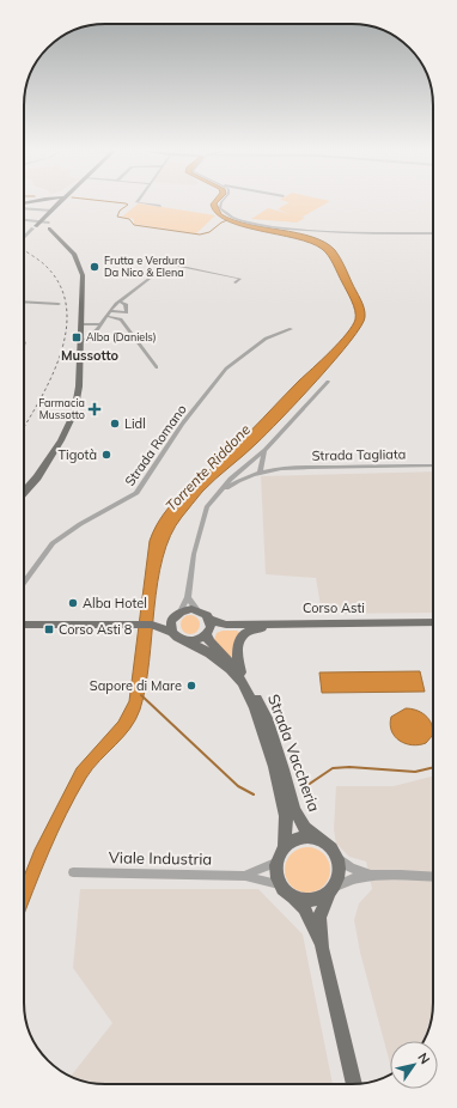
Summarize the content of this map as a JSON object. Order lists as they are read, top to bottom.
{
  "streets": {
    "main road": ["Corso Asti", "Strada Vaccheria"],
    "street": ["Strada Romano", "Strada Tagliata", "Viale Industria"]
  },
  "crossings": [
    ["Strada Tagliata", "Strada Vaccheria"],
    ["Strada Vaccheria", "Viale Industria"]
  ],
  "districts": ["Mussotto"],
  "water": ["Torrente Riddone"],
  "places": {
    "other": [
      "Frutta e Verdura Da Nico & Elena",
      "Lidl",
      "Tigotà",
      "Alba Hotel",
      "Sapore di Mare"
    ],
    "transit": ["Alba (Daniels)", "Corso Asti 8"],
    "health": ["Farmacia Mussotto"]
  },
  "north": "top right"
}
